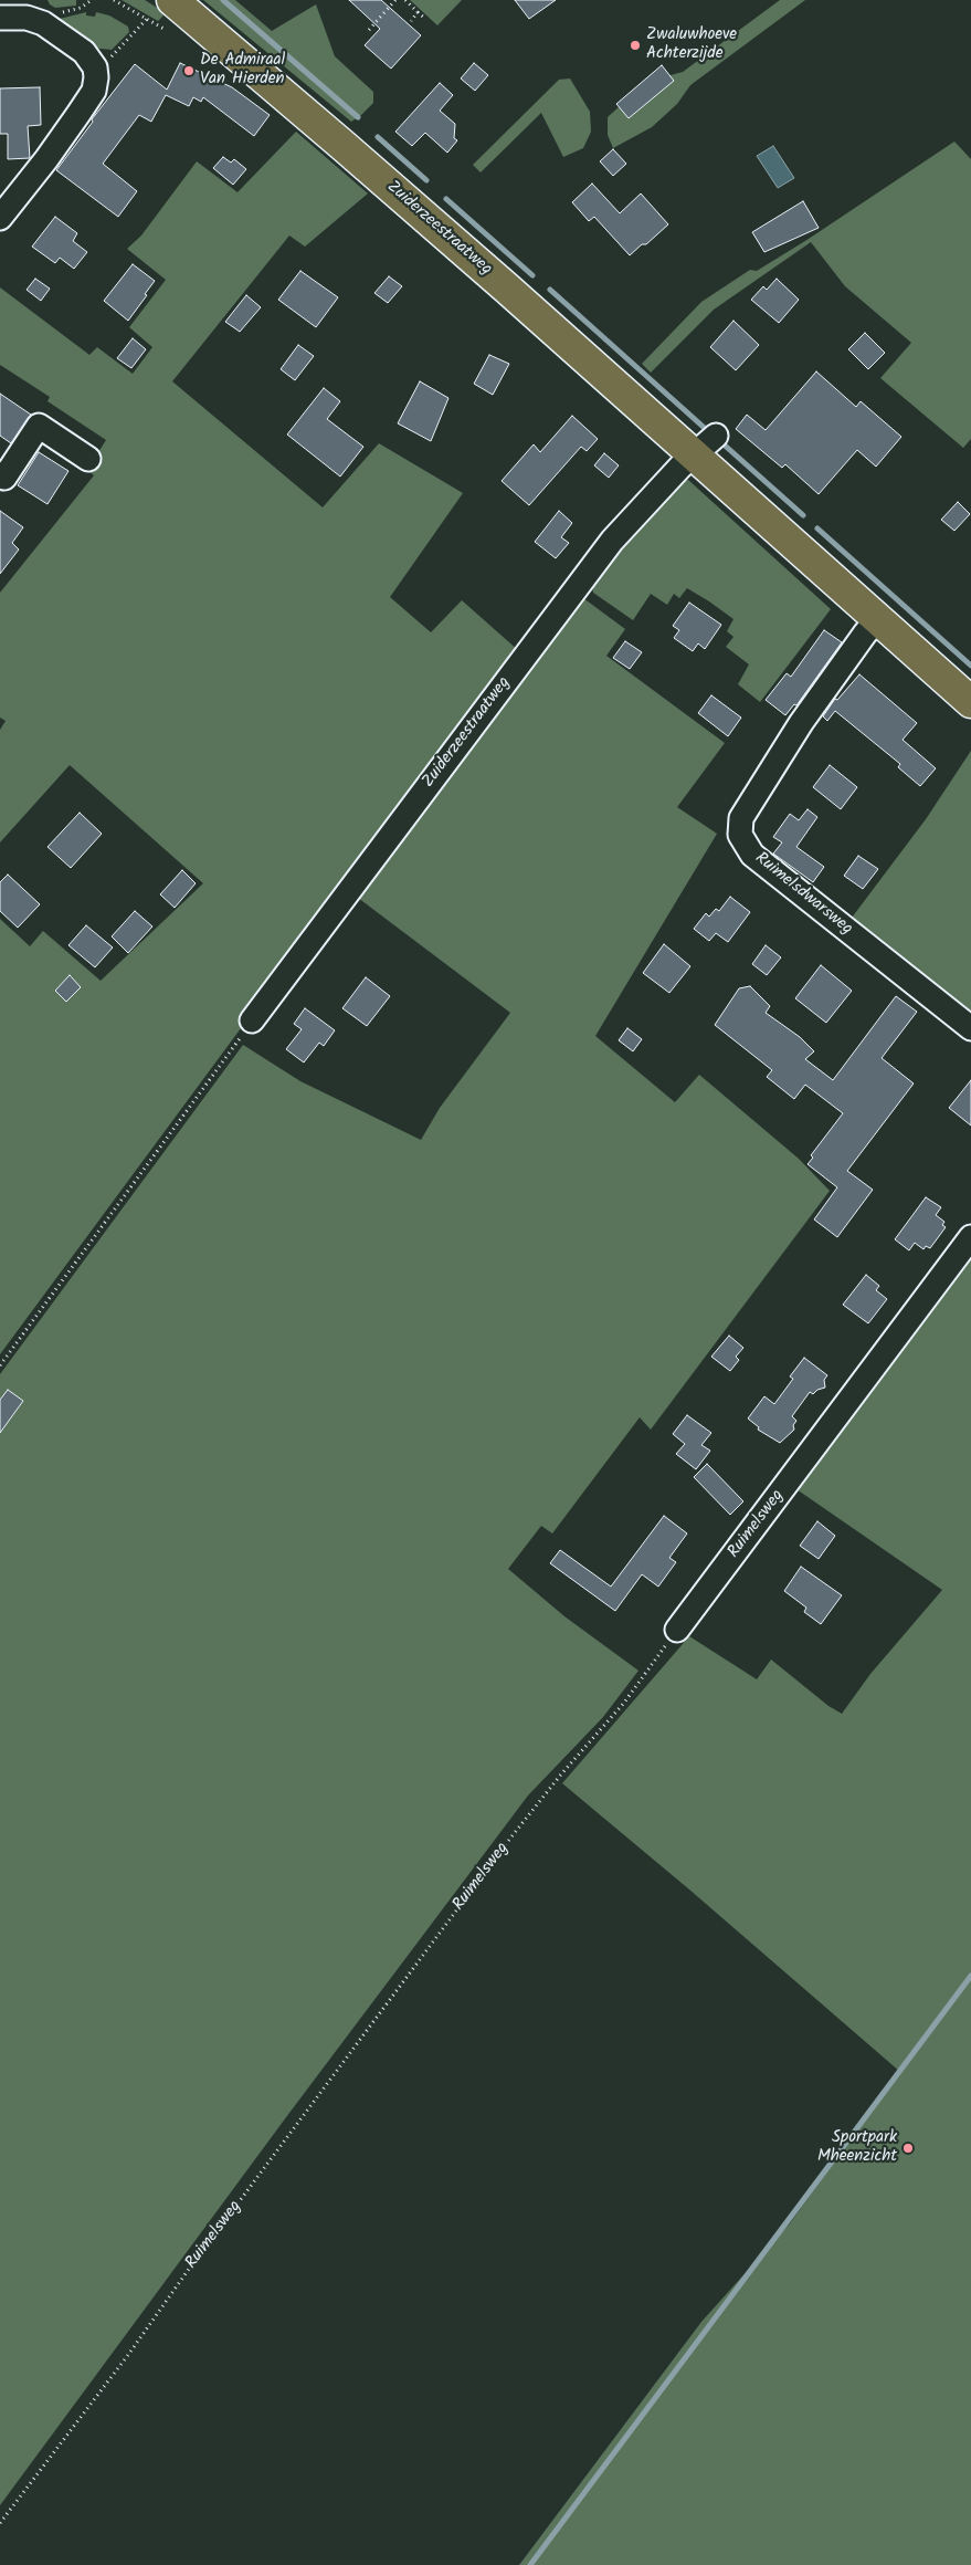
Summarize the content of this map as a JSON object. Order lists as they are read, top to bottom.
{
  "streets": {
    "main road": ["Zuiderzeestraatweg"],
    "street": ["Ruimelsdwarsweg", "Ruimelsweg"]
  },
  "crossings": [
    ["Zuiderzeestraatweg", "Ruimelsdwarsweg"]
  ],
  "places": ["Zwaluwhoeve Achterzijde", "De Admiraal Van Hierden", "Sportpark Mheenzicht"]
}
